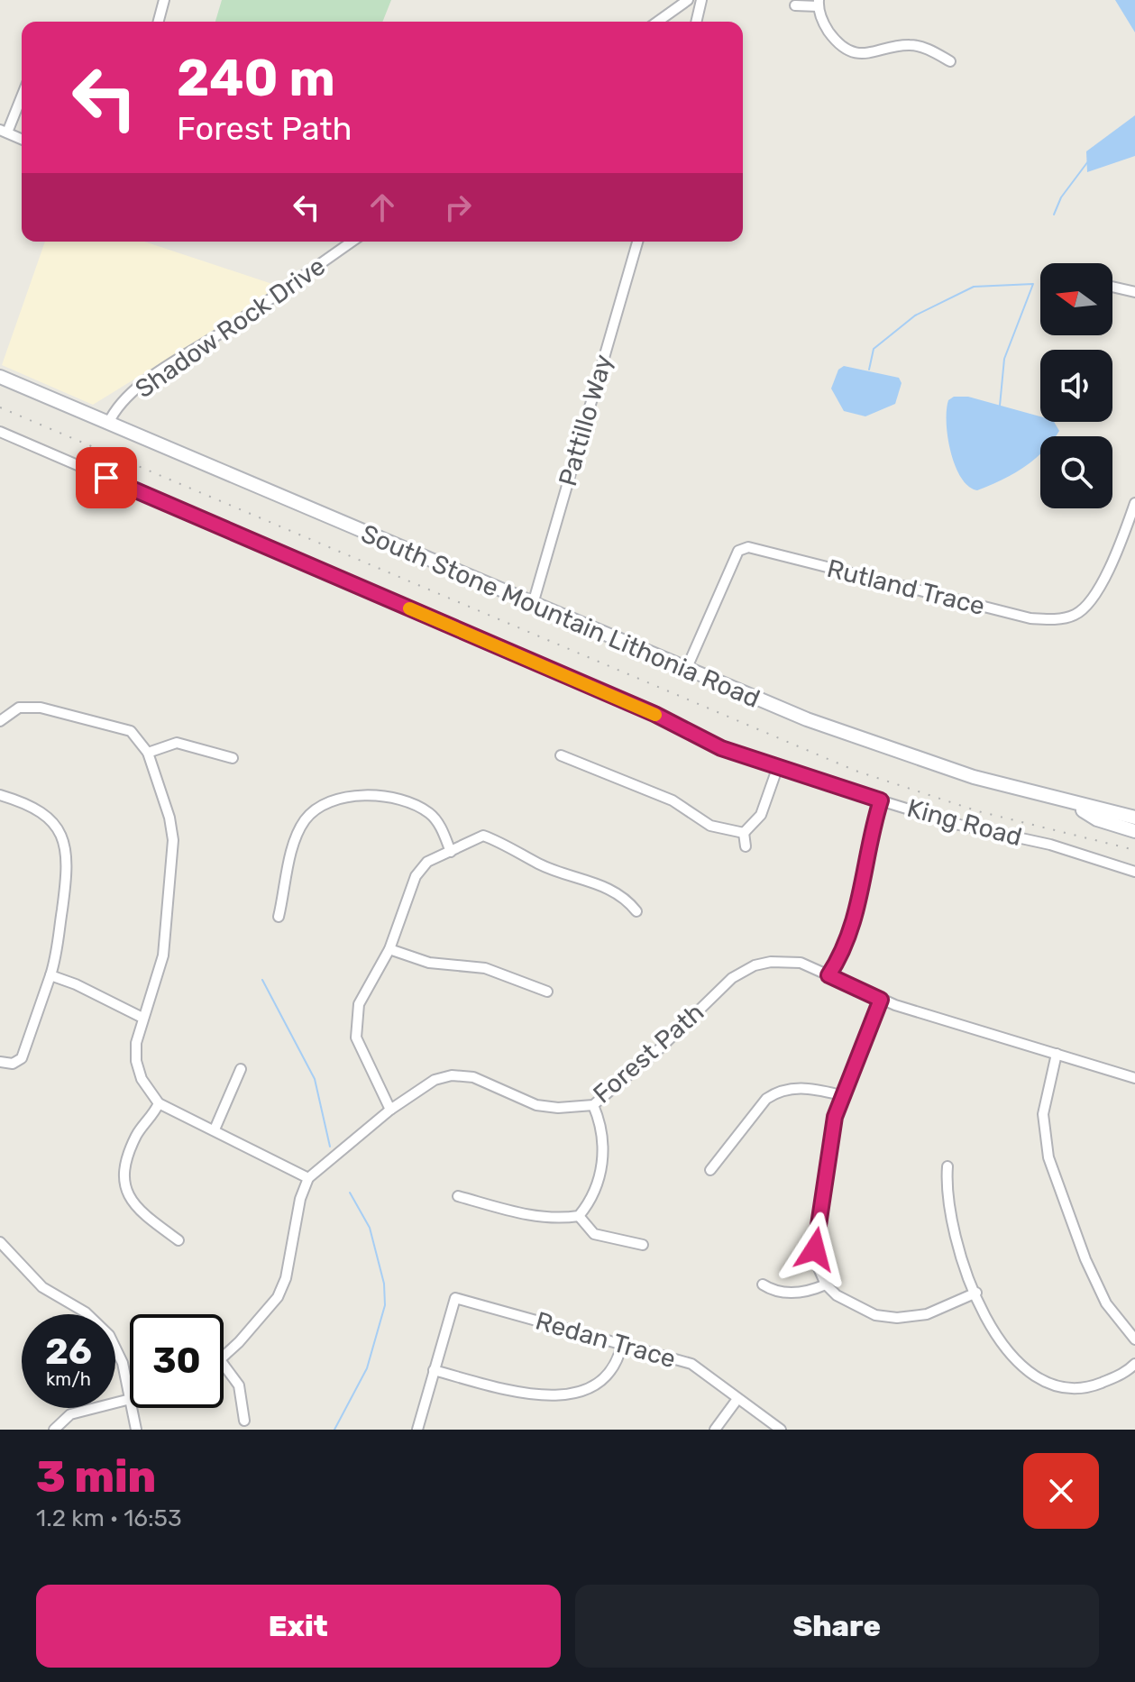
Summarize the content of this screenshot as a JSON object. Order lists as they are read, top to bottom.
{
  "streets": {
    "main road": ["South Stone Mountain Lithonia Road"],
    "street": [
      "Shadow Rock Drive",
      "Pattillo Way",
      "Rutland Trace",
      "King Road",
      "Forest Path",
      "Redan Trace"
    ]
  },
  "crossings": [
    ["Shadow Rock Drive", "South Stone Mountain Lithonia Road"],
    ["Pattillo Way", "South Stone Mountain Lithonia Road"],
    ["Rutland Trace", "South Stone Mountain Lithonia Road"]
  ],
  "north": "left",
  "page": {
    "turn": ["240 m", "Forest Path"],
    "speed": "26 km/h",
    "limit": "30",
    "heading": ["3 min", "1.2 km · 16:53"],
    "buttons": ["Exit", "Share"]
  }
}
